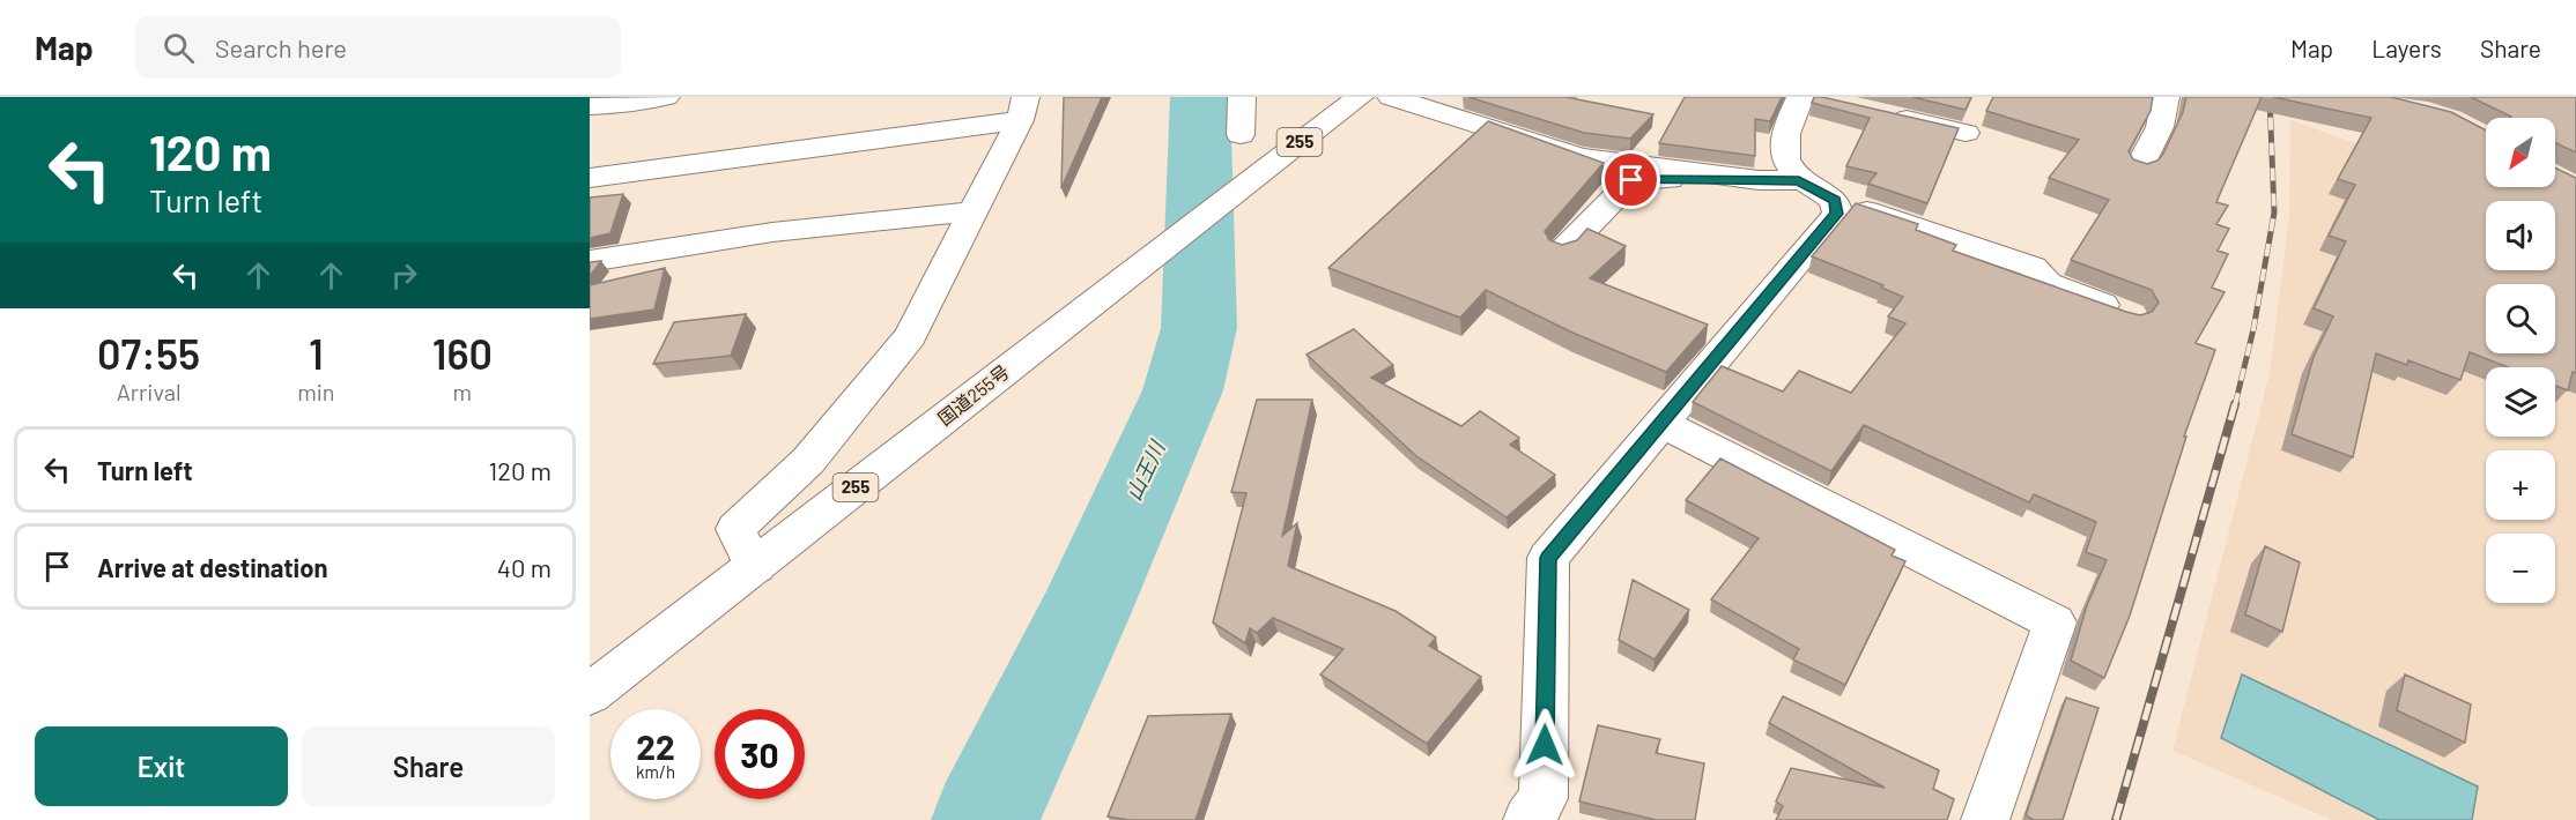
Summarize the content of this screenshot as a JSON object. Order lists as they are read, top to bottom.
{
  "streets": {
    "main road": ["255", "国道255号"]
  },
  "water": ["山王川"],
  "north": "bottom left",
  "page": {
    "header": "Map",
    "search": "Search here",
    "nav": ["Map", "Layers", "Share"],
    "turn": ["120 m", "Turn left"],
    "map_buttons": ["+", "−"],
    "eta": [
      "07:55",
      "Arrival",
      "1",
      "min",
      "160",
      "m"
    ],
    "list": [
      {
        "name": "Turn left",
        "value": "120 m"
      },
      {
        "name": "Arrive at destination",
        "value": "40 m"
      }
    ],
    "speed": "22 km/h",
    "limit": "30",
    "buttons": ["Exit", "Share"]
  }
}
